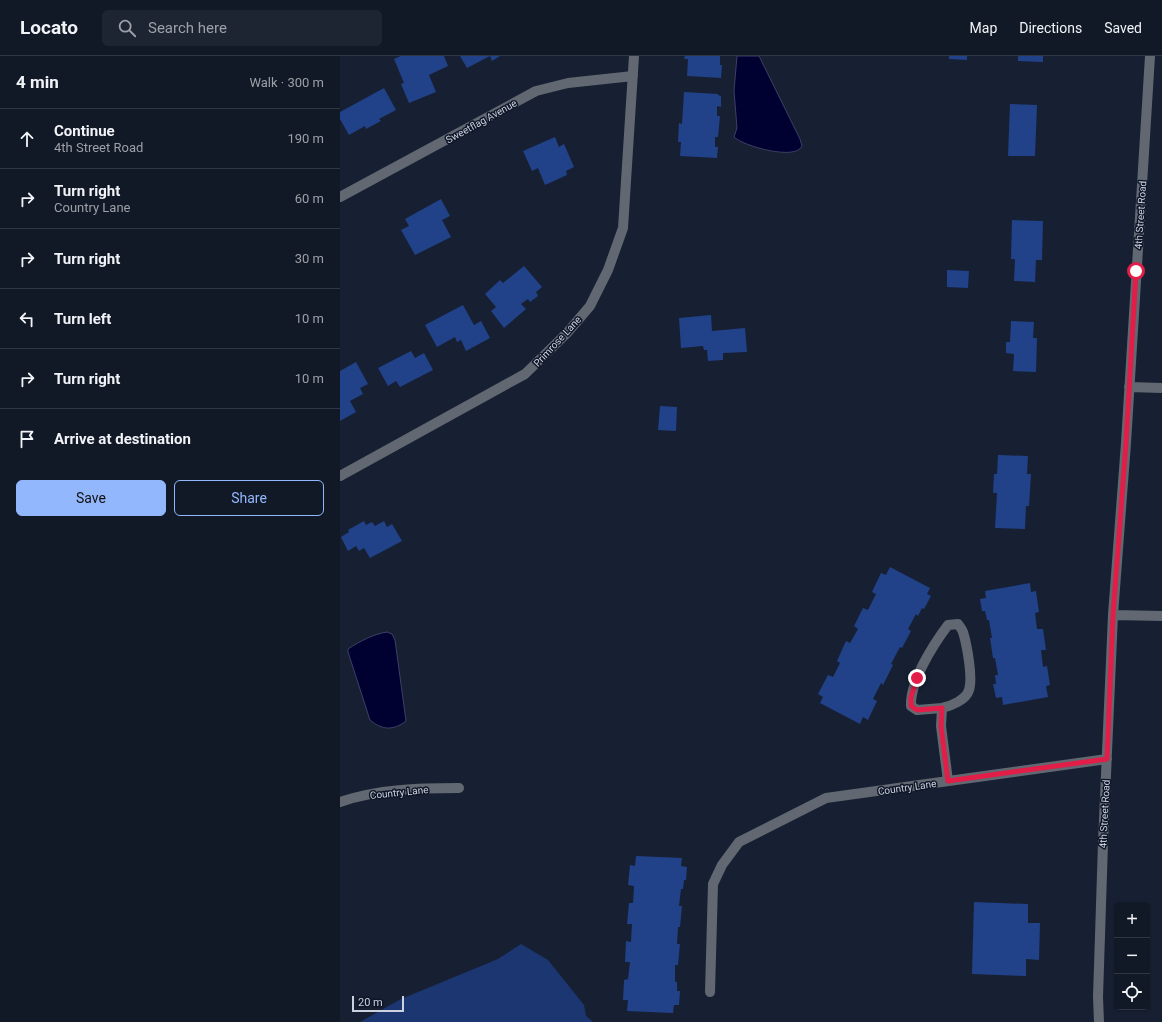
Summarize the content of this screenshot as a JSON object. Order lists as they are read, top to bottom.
{
  "streets": {
    "street": [
      "Sweetflag Avenue",
      "4th Street Road",
      "Primrose Lane",
      "Country Lane"
    ]
  },
  "crossings": [
    ["Sweetflag Avenue", "Primrose Lane"],
    ["4th Street Road", "Country Lane"]
  ],
  "scale_bar": "20 m",
  "page": {
    "header": "Locato",
    "search": "Search here",
    "nav": ["Map", "Directions", "Saved"],
    "heading": ["4 min", "Walk · 300 m"],
    "list": [
      ["Continue", "4th Street Road", "190 m"],
      ["Turn right", "Country Lane", "60 m"],
      ["Turn right", "30 m"],
      ["Turn left", "10 m"],
      ["Turn right", "10 m"],
      "Arrive at destination"
    ],
    "buttons": ["Save", "Share"],
    "map_buttons": ["+", "−"],
    "scale": "20 m"
  }
}
